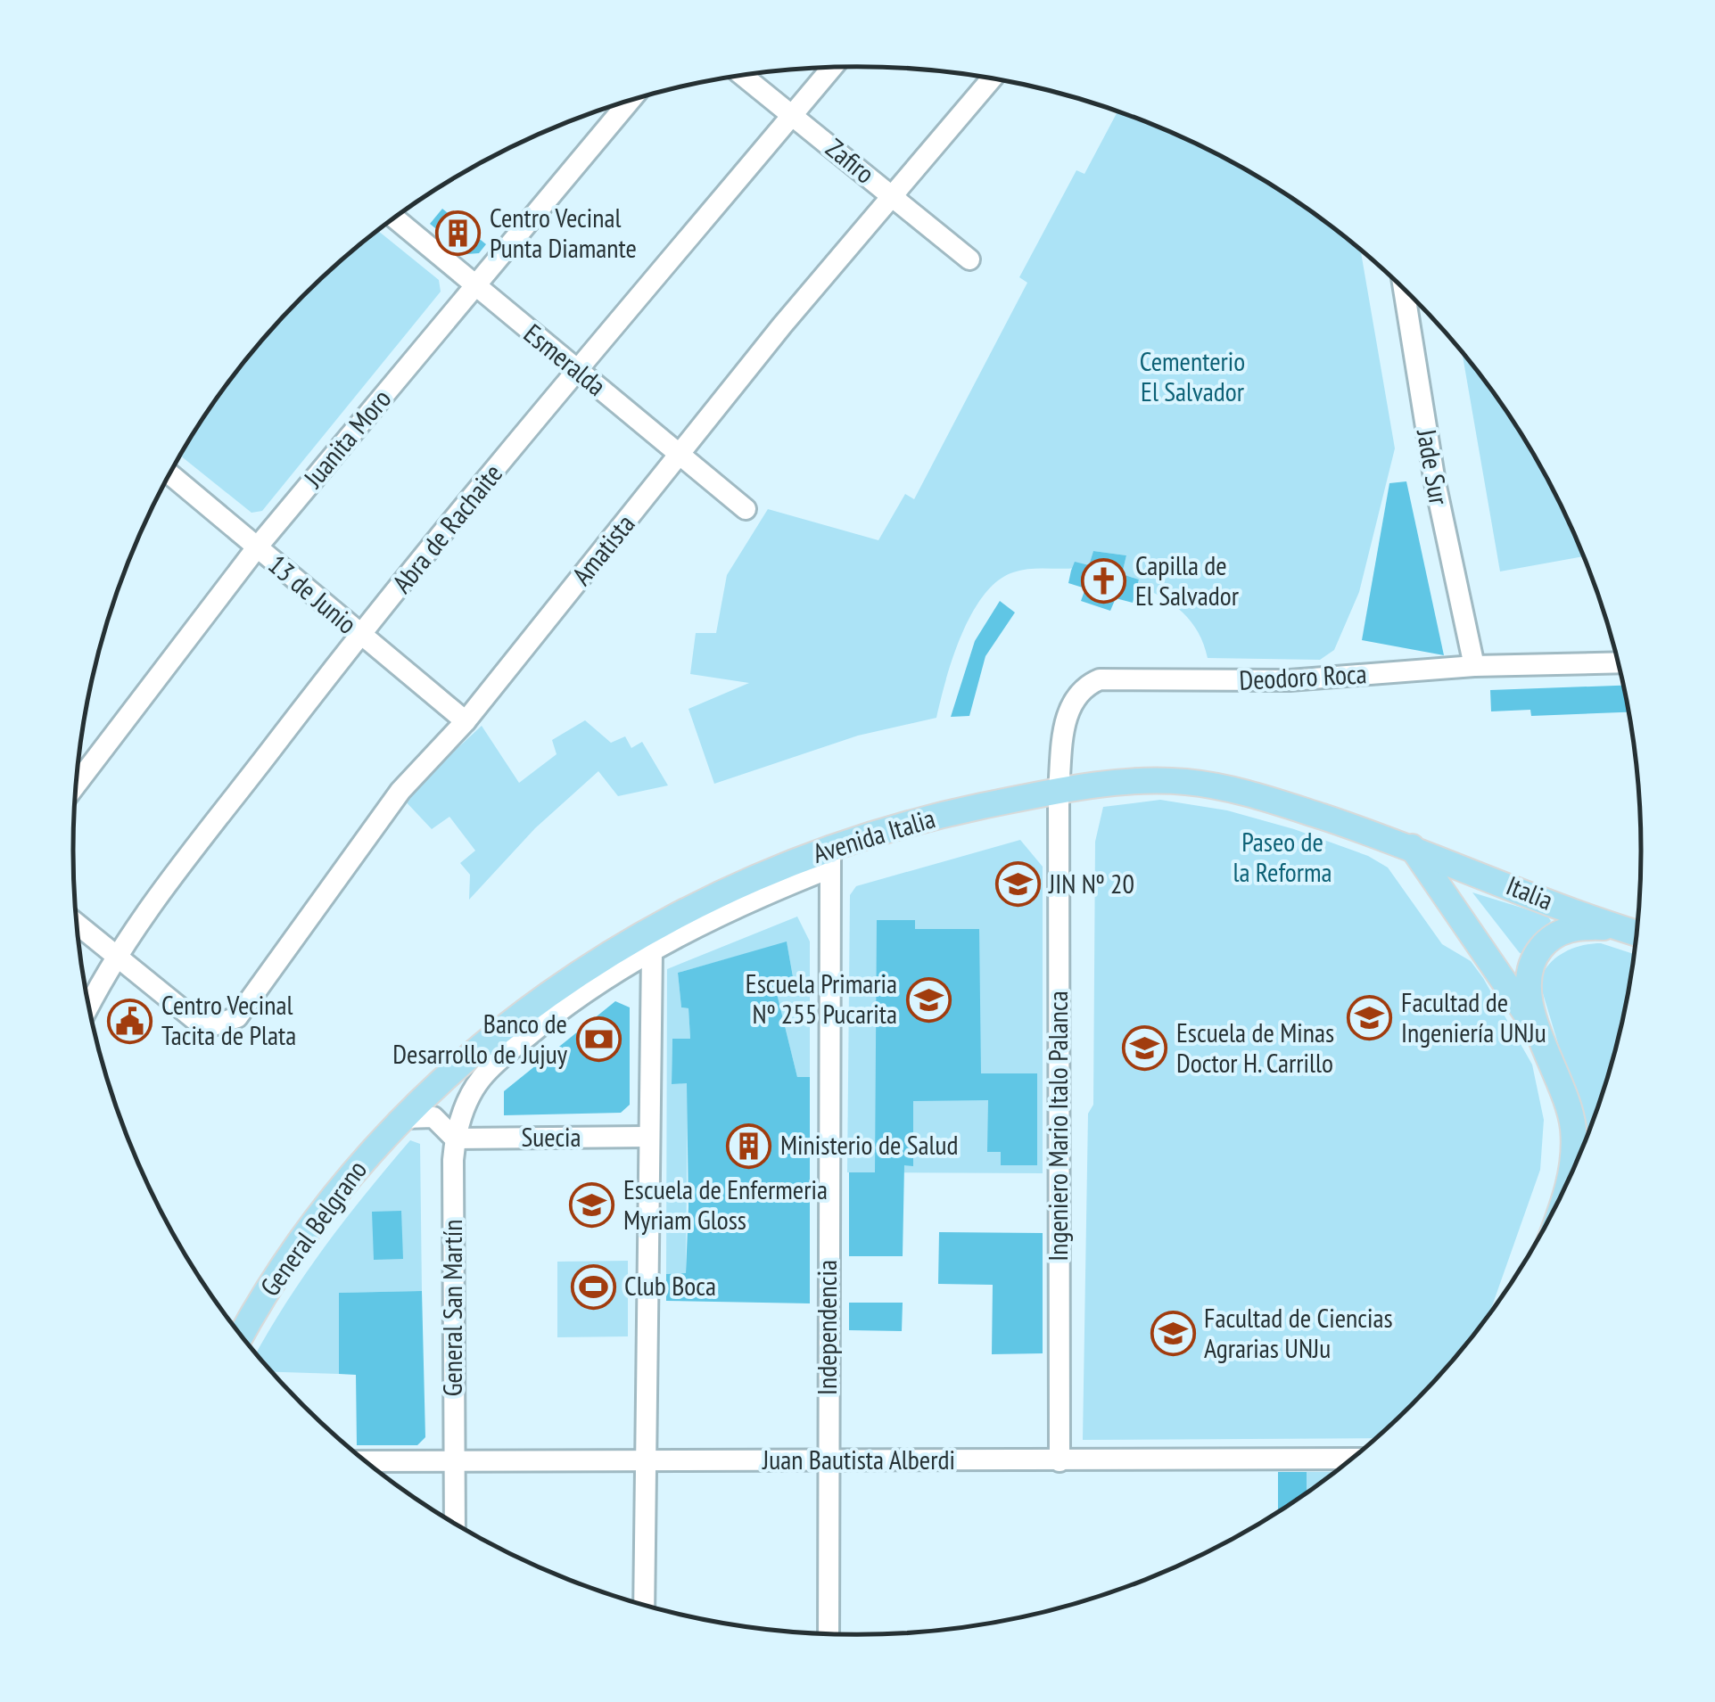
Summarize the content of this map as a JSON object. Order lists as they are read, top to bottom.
{
  "streets": {
    "main road": ["Avenida Italia", "Italia", "General Belgrano"],
    "street": [
      "Zafiro",
      "Esmeralda",
      "Juanita Moro",
      "Jade Sur",
      "Abra de Rachaite",
      "Amatista",
      "13 de Junio",
      "Deodoro Roca",
      "Ingeniero Mario Italo Palanca",
      "Suecia",
      "General San Martín",
      "Independencia",
      "Juan Bautista Alberdi"
    ]
  },
  "crossings": [
    ["Zafiro", "Abra de Rachaite"],
    ["Zafiro", "Amatista"],
    ["Esmeralda", "Juanita Moro"],
    ["Esmeralda", "Abra de Rachaite"],
    ["Esmeralda", "Amatista"],
    ["Juanita Moro", "13 de Junio"],
    ["Jade Sur", "Deodoro Roca"],
    ["Abra de Rachaite", "Amatista"],
    ["Abra de Rachaite", "13 de Junio"],
    ["Amatista", "13 de Junio"],
    ["Deodoro Roca", "Avenida Italia"],
    ["Deodoro Roca", "Ingeniero Mario Italo Palanca"],
    ["Avenida Italia", "Italia"],
    ["Avenida Italia", "Ingeniero Mario Italo Palanca"],
    ["Avenida Italia", "Suecia"],
    ["Avenida Italia", "General Belgrano"],
    ["Avenida Italia", "General San Martín"],
    ["Avenida Italia", "Independencia"],
    ["Ingeniero Mario Italo Palanca", "Juan Bautista Alberdi"],
    ["Suecia", "General San Martín"],
    ["General San Martín", "Juan Bautista Alberdi"],
    ["Independencia", "Juan Bautista Alberdi"]
  ],
  "parks": ["Cementerio El Salvador", "Paseo de la Reforma"],
  "places": {
    "building": ["Centro Vecinal Punta Diamante", "Ministerio de Salud"],
    "church": ["Capilla de El Salvador"],
    "school or university": [
      "JIN Nº 20",
      "Escuela Primaria Nº 255 Pucarita",
      "Facultad de Ingeniería UNJu",
      "Escuela de Minas Doctor H. Carrillo",
      "Escuela de Enfermeria Myriam Gloss",
      "Facultad de Ciencias Agrarias UNJu"
    ],
    "public building": ["Centro Vecinal Tacita de Plata"],
    "bank": ["Banco de Desarrollo de Jujuy"],
    "sports": ["Club Boca"]
  }
}
